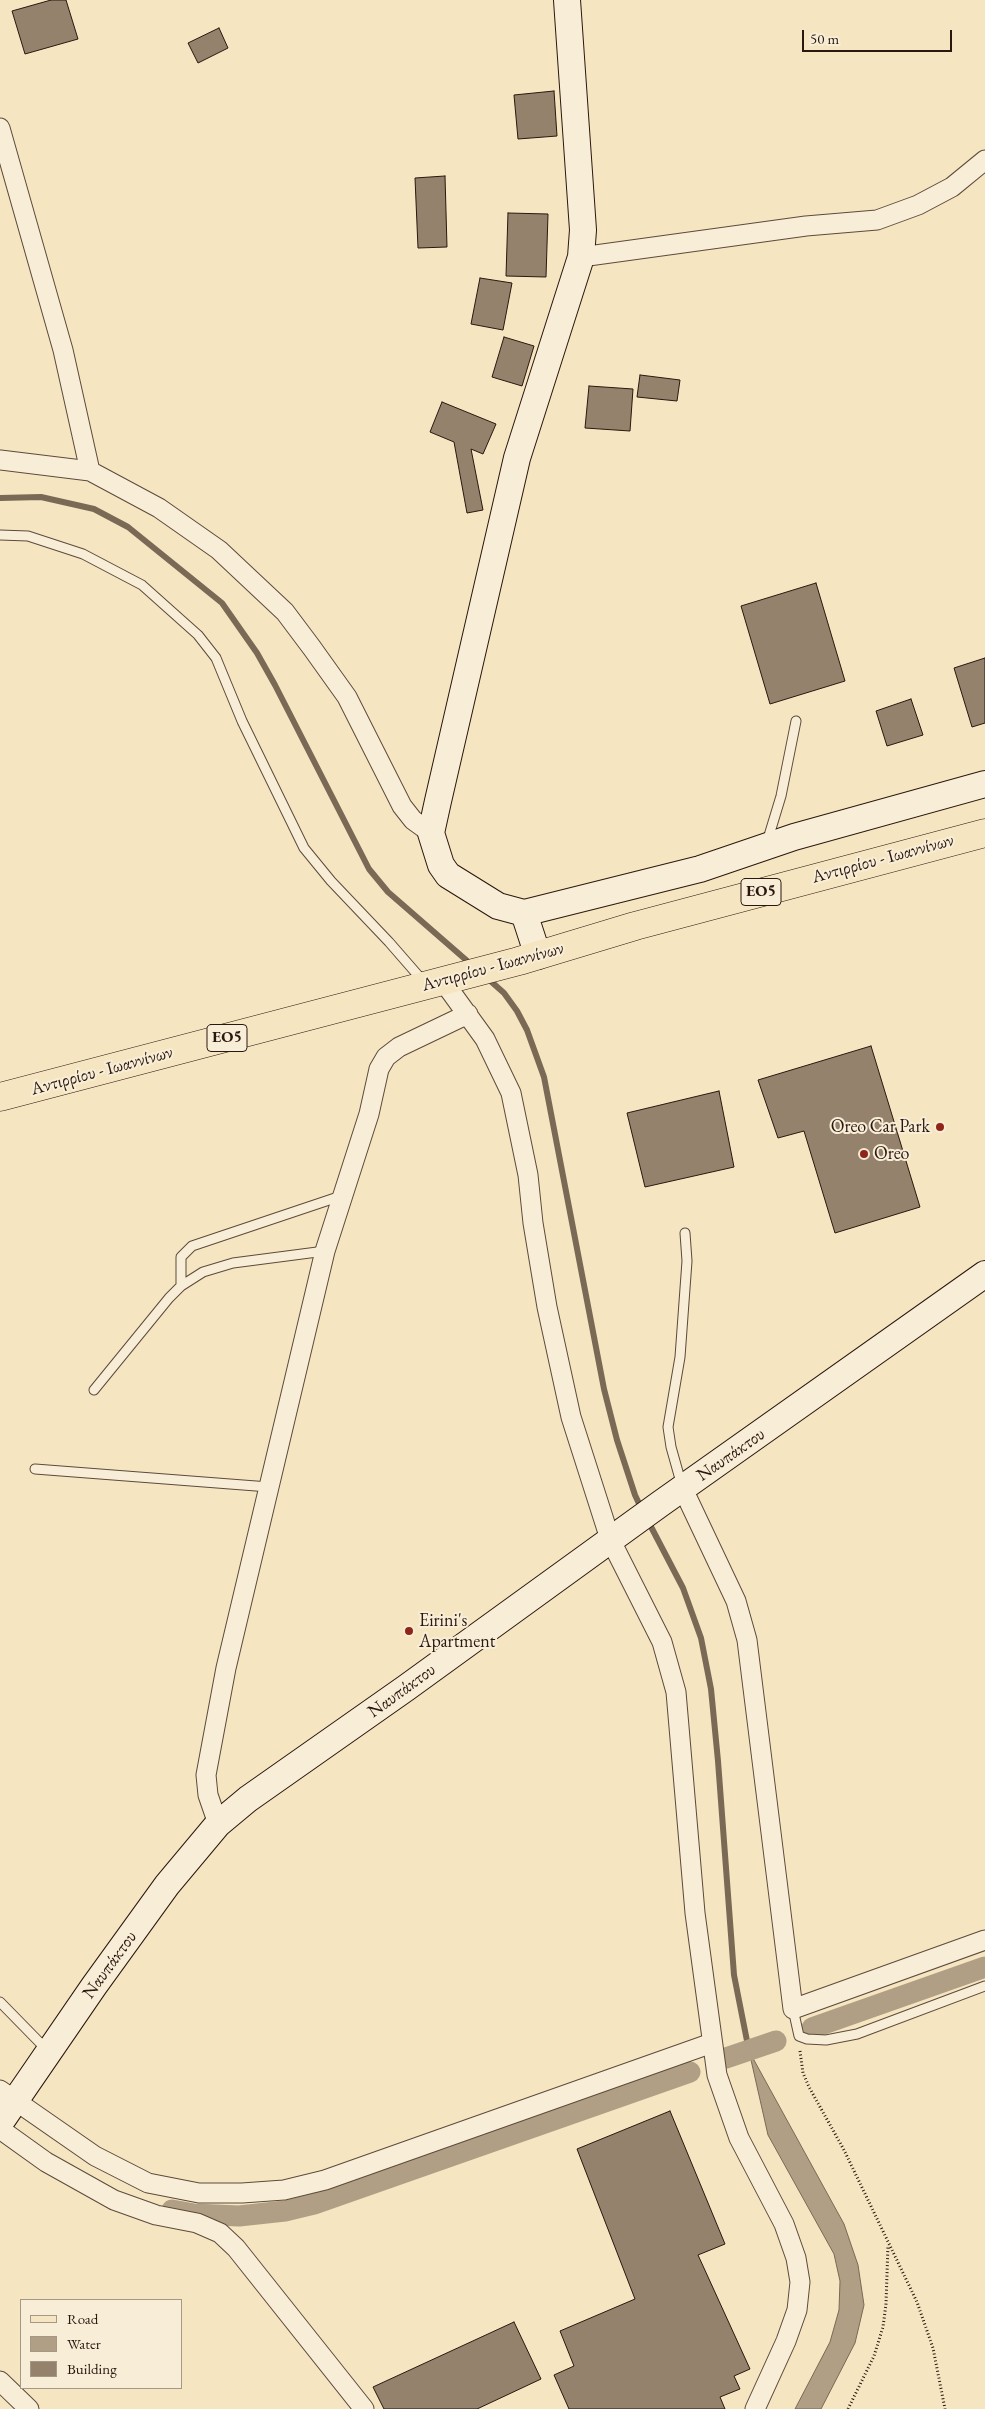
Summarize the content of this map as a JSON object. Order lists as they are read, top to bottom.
{
  "streets": {
    "main road": ["Αντιρρίου - Ιωαννίνων", "ΕΟ5"],
    "street": ["Ναυπάκτου"]
  },
  "places": ["Oreo Car Park", "Oreo", "Eirini's Apartment"],
  "legend": ["Road", "Water", "Building"],
  "scale_bar": "50 m"
}
